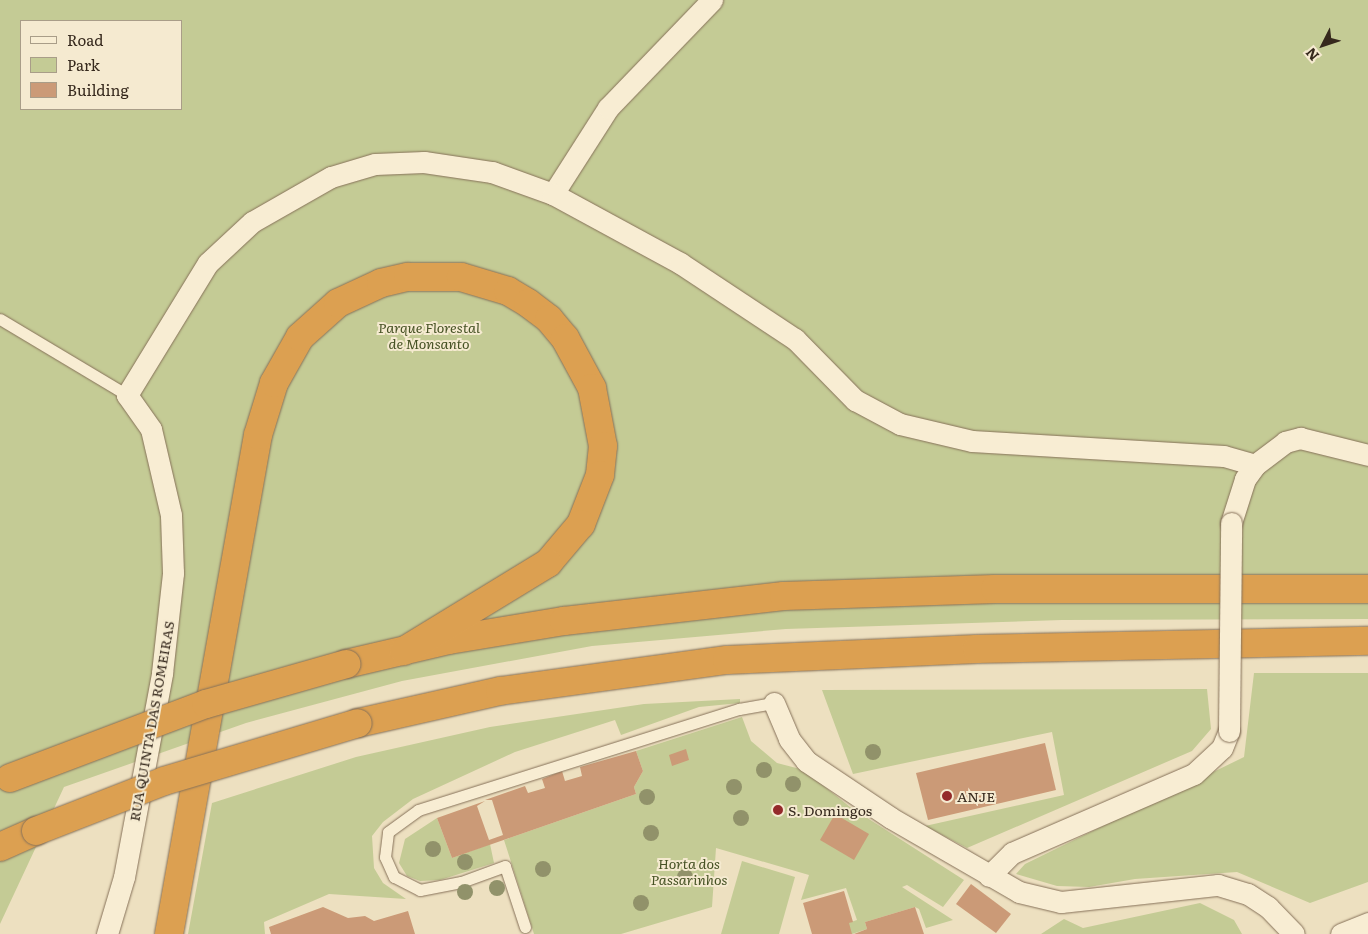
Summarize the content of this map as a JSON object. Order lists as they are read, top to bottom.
{
  "streets": {
    "street": ["RUA QUINTA DAS ROMEIRAS"]
  },
  "parks": ["Parque Florestal de Monsanto", "Horta dos Passarinhos"],
  "places": ["ANJE", "S. Domingos"],
  "legend": ["Road", "Park", "Building"],
  "north": "bottom left"
}
